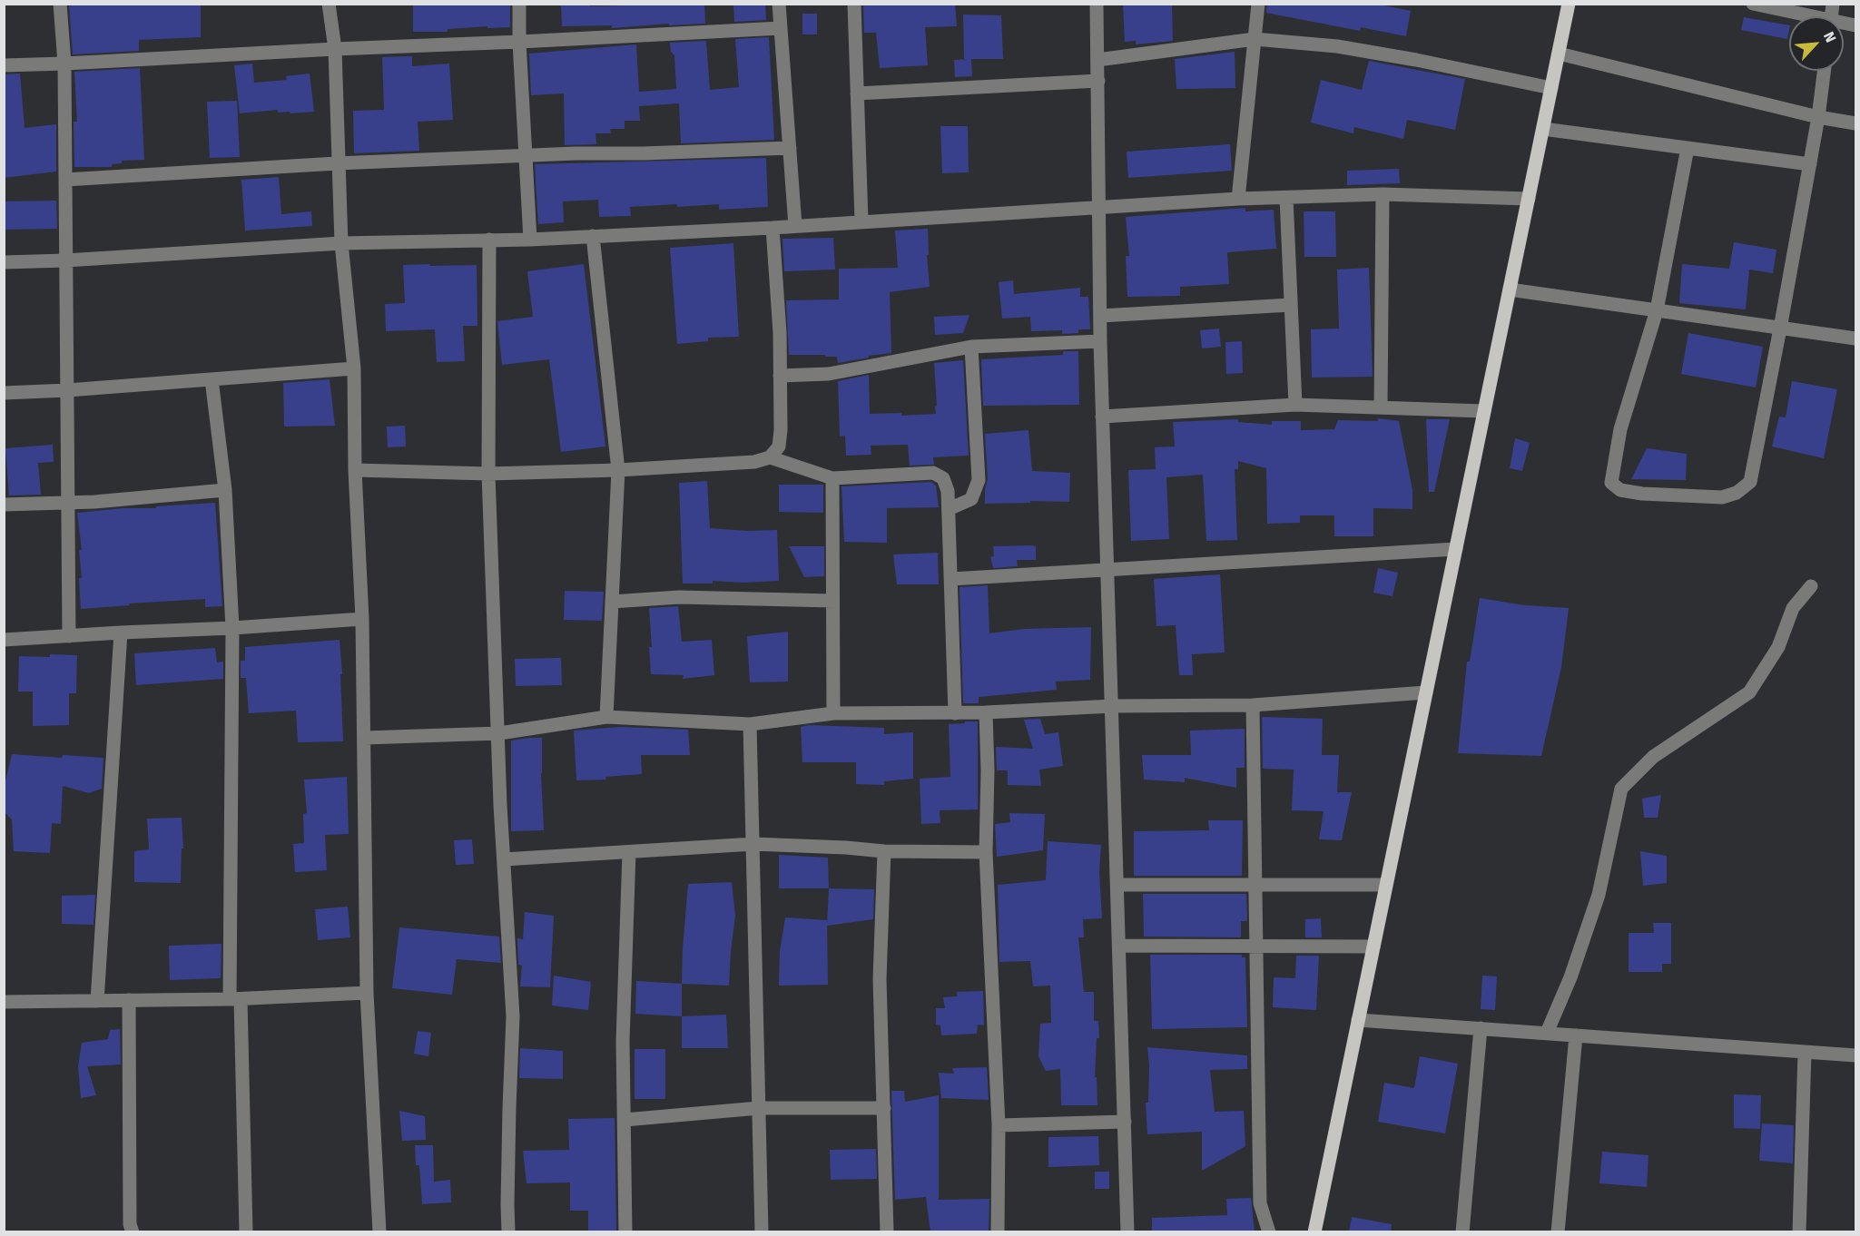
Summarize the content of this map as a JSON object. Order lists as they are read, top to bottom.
{
  "north": "top right"
}
